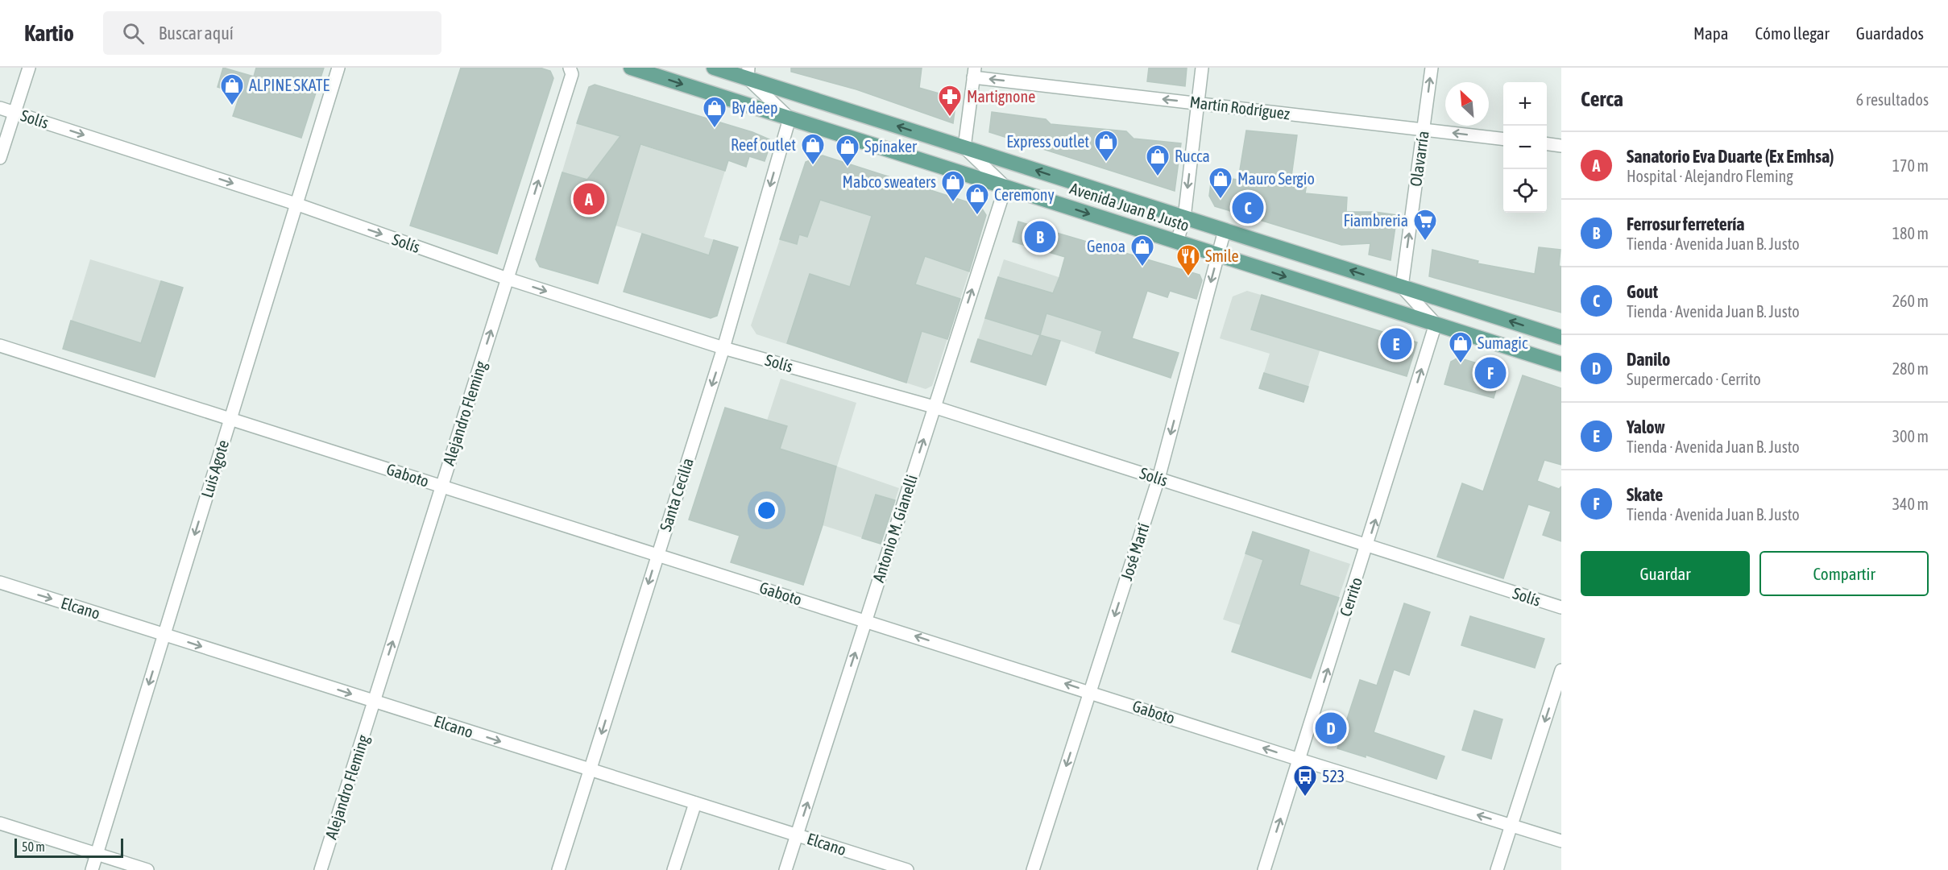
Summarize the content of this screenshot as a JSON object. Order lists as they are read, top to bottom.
{
  "streets": {
    "main road": ["Avenida Juan B. Justo"],
    "street": [
      "Martín Rodríguez",
      "Solís",
      "Olavarría",
      "Alejandro Fleming",
      "Luis Agote",
      "Gaboto",
      "Santa Cecilia",
      "Antonio M. Gianelli",
      "José Martí",
      "Cerrito",
      "Elcano"
    ]
  },
  "crossings": [
    ["Martín Rodríguez", "Olavarría"],
    ["Solís", "Alejandro Fleming"],
    ["Solís", "Luis Agote"],
    ["Solís", "Santa Cecilia"],
    ["Solís", "Antonio M. Gianelli"],
    ["Solís", "José Martí"],
    ["Solís", "Cerrito"],
    ["Olavarría", "Avenida Juan B. Justo"],
    ["Avenida Juan B. Justo", "Santa Cecilia"],
    ["Avenida Juan B. Justo", "Antonio M. Gianelli"],
    ["Avenida Juan B. Justo", "José Martí"],
    ["Avenida Juan B. Justo", "Cerrito"],
    ["Alejandro Fleming", "Gaboto"],
    ["Alejandro Fleming", "Elcano"],
    ["Luis Agote", "Gaboto"],
    ["Luis Agote", "Elcano"],
    ["Gaboto", "Santa Cecilia"],
    ["Gaboto", "Antonio M. Gianelli"],
    ["Gaboto", "José Martí"],
    ["Gaboto", "Cerrito"],
    ["Santa Cecilia", "Elcano"],
    ["Antonio M. Gianelli", "Elcano"]
  ],
  "one_way": [
    "Martín Rodríguez",
    "Solís",
    "Olavarría",
    "Alejandro Fleming",
    "Luis Agote",
    "Gaboto",
    "Santa Cecilia",
    "Antonio M. Gianelli",
    "José Martí",
    "Cerrito",
    "Elcano"
  ],
  "places": {
    "shop": [
      "ALPINE SKATE",
      "By deep",
      "Express outlet",
      "Reef outlet",
      "Spínaker",
      "Rucca",
      "Mauro Sergio",
      "Mabco sweaters",
      "Ceremony",
      "Genoa",
      "Sumagic"
    ],
    "pharmacy": ["Martignone"],
    "supermarket": ["Fiambreria"],
    "restaurant": ["Smile"],
    "bus stop": ["523"]
  },
  "scale_bar": "50 m",
  "north": "top left",
  "page": {
    "header": "Kartio",
    "search": "Buscar aquí",
    "nav": ["Mapa", "Cómo llegar", "Guardados"],
    "heading": ["Cerca", "6 resultados"],
    "map_buttons": ["+", "−"],
    "list": [
      {
        "mark": "A",
        "name": "Sanatorio Eva Duarte (Ex Emhsa)",
        "note": "Hospital · Alejandro Fleming",
        "value": "170 m"
      },
      {
        "mark": "B",
        "name": "Ferrosur ferretería",
        "note": "Tienda · Avenida Juan B. Justo",
        "value": "180 m"
      },
      {
        "mark": "C",
        "name": "Gout",
        "note": "Tienda · Avenida Juan B. Justo",
        "value": "260 m"
      },
      {
        "mark": "D",
        "name": "Danilo",
        "note": "Supermercado · Cerrito",
        "value": "280 m"
      },
      {
        "mark": "E",
        "name": "Yalow",
        "note": "Tienda · Avenida Juan B. Justo",
        "value": "300 m"
      },
      {
        "mark": "F",
        "name": "Skate",
        "note": "Tienda · Avenida Juan B. Justo",
        "value": "340 m"
      }
    ],
    "pins": [
      "A",
      "C",
      "B",
      "E",
      "F",
      "D"
    ],
    "buttons": ["Guardar", "Compartir"],
    "scale": "50 m"
  }
}
